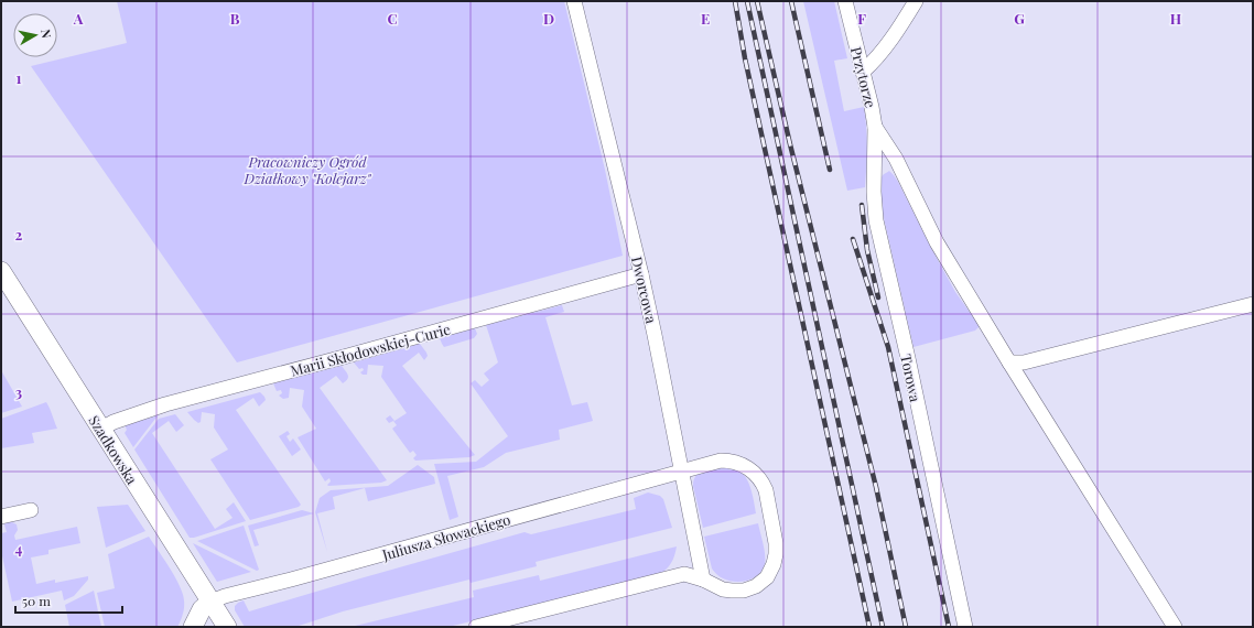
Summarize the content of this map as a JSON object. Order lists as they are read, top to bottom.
{
  "streets": {
    "street": [
      "Przytorze",
      "Dworcowa",
      "Marii Skłodowskiej-Curie",
      "Torowa",
      "Szadkowska",
      "Juliusza Słowackiego"
    ]
  },
  "crossings": [
    ["Przytorze", "Torowa"],
    ["Dworcowa", "Marii Skłodowskiej-Curie"],
    ["Dworcowa", "Juliusza Słowackiego"],
    ["Marii Skłodowskiej-Curie", "Szadkowska"],
    ["Szadkowska", "Juliusza Słowackiego"]
  ],
  "parks": ["Pracowniczy Ogród Działkowy \"Kolejarz\""],
  "scale_bar": "50 m",
  "north": "right",
  "grid": {
    "columns": [
      "A",
      "B",
      "C",
      "D",
      "E",
      "F",
      "G",
      "H"
    ],
    "rows": [
      "1",
      "2",
      "3",
      "4"
    ]
  }
}
